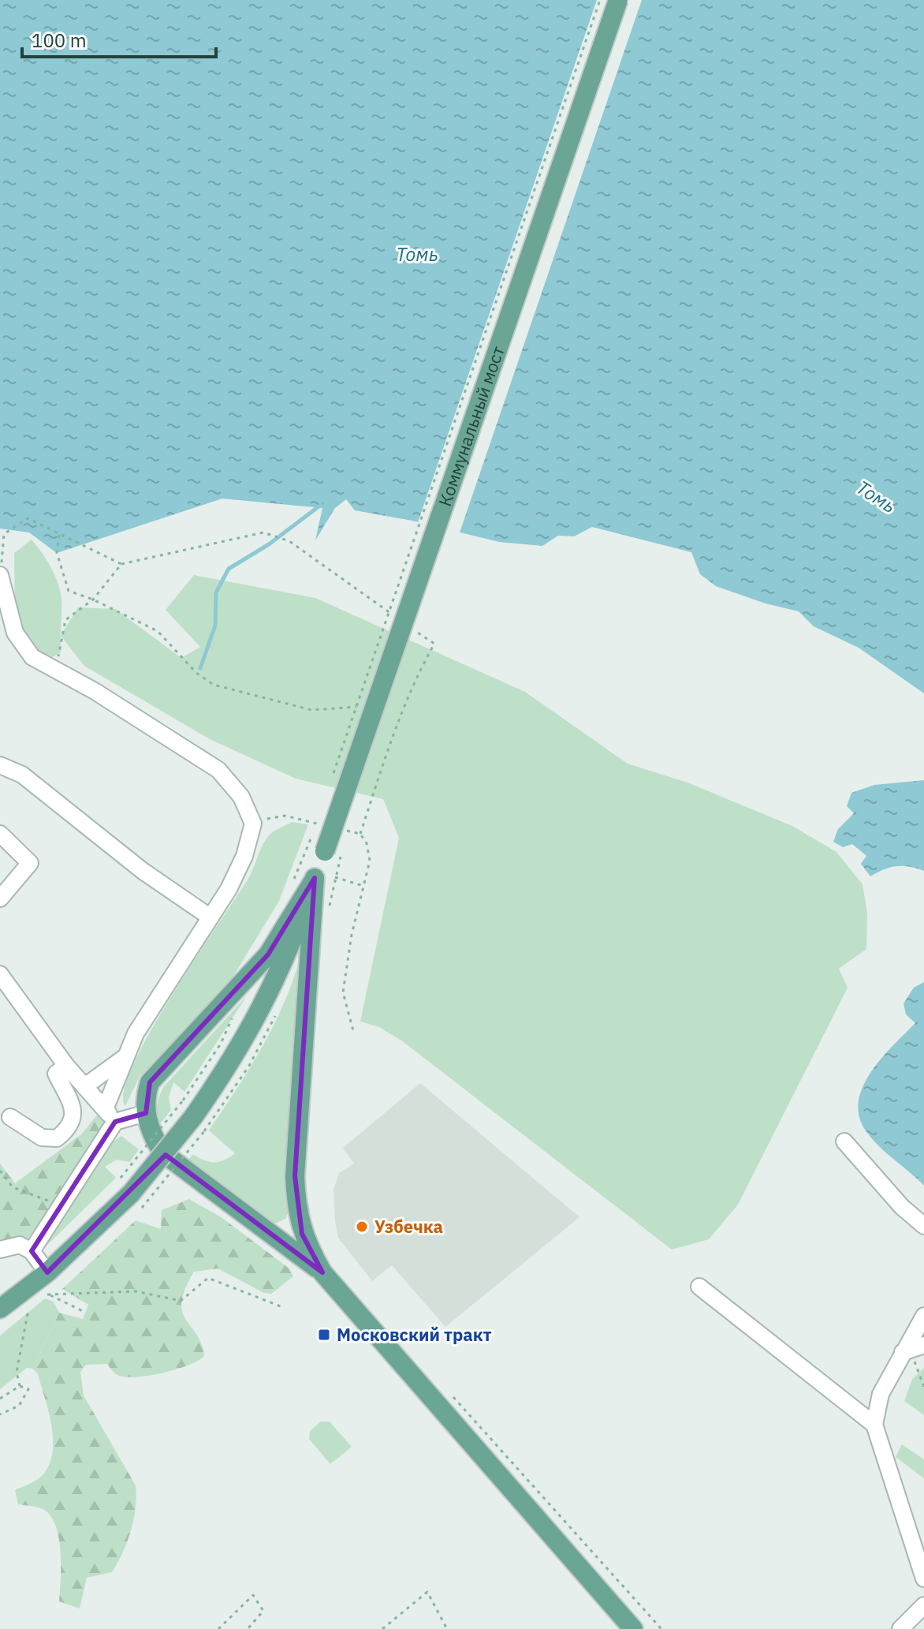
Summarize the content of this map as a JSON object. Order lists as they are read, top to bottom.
{
  "streets": {
    "main road": ["Коммунальный мост"]
  },
  "water": ["Томь"],
  "places": {
    "other": ["Узбечка"],
    "transit": ["Московский тракт"]
  },
  "scale_bar": "100 m"
}
